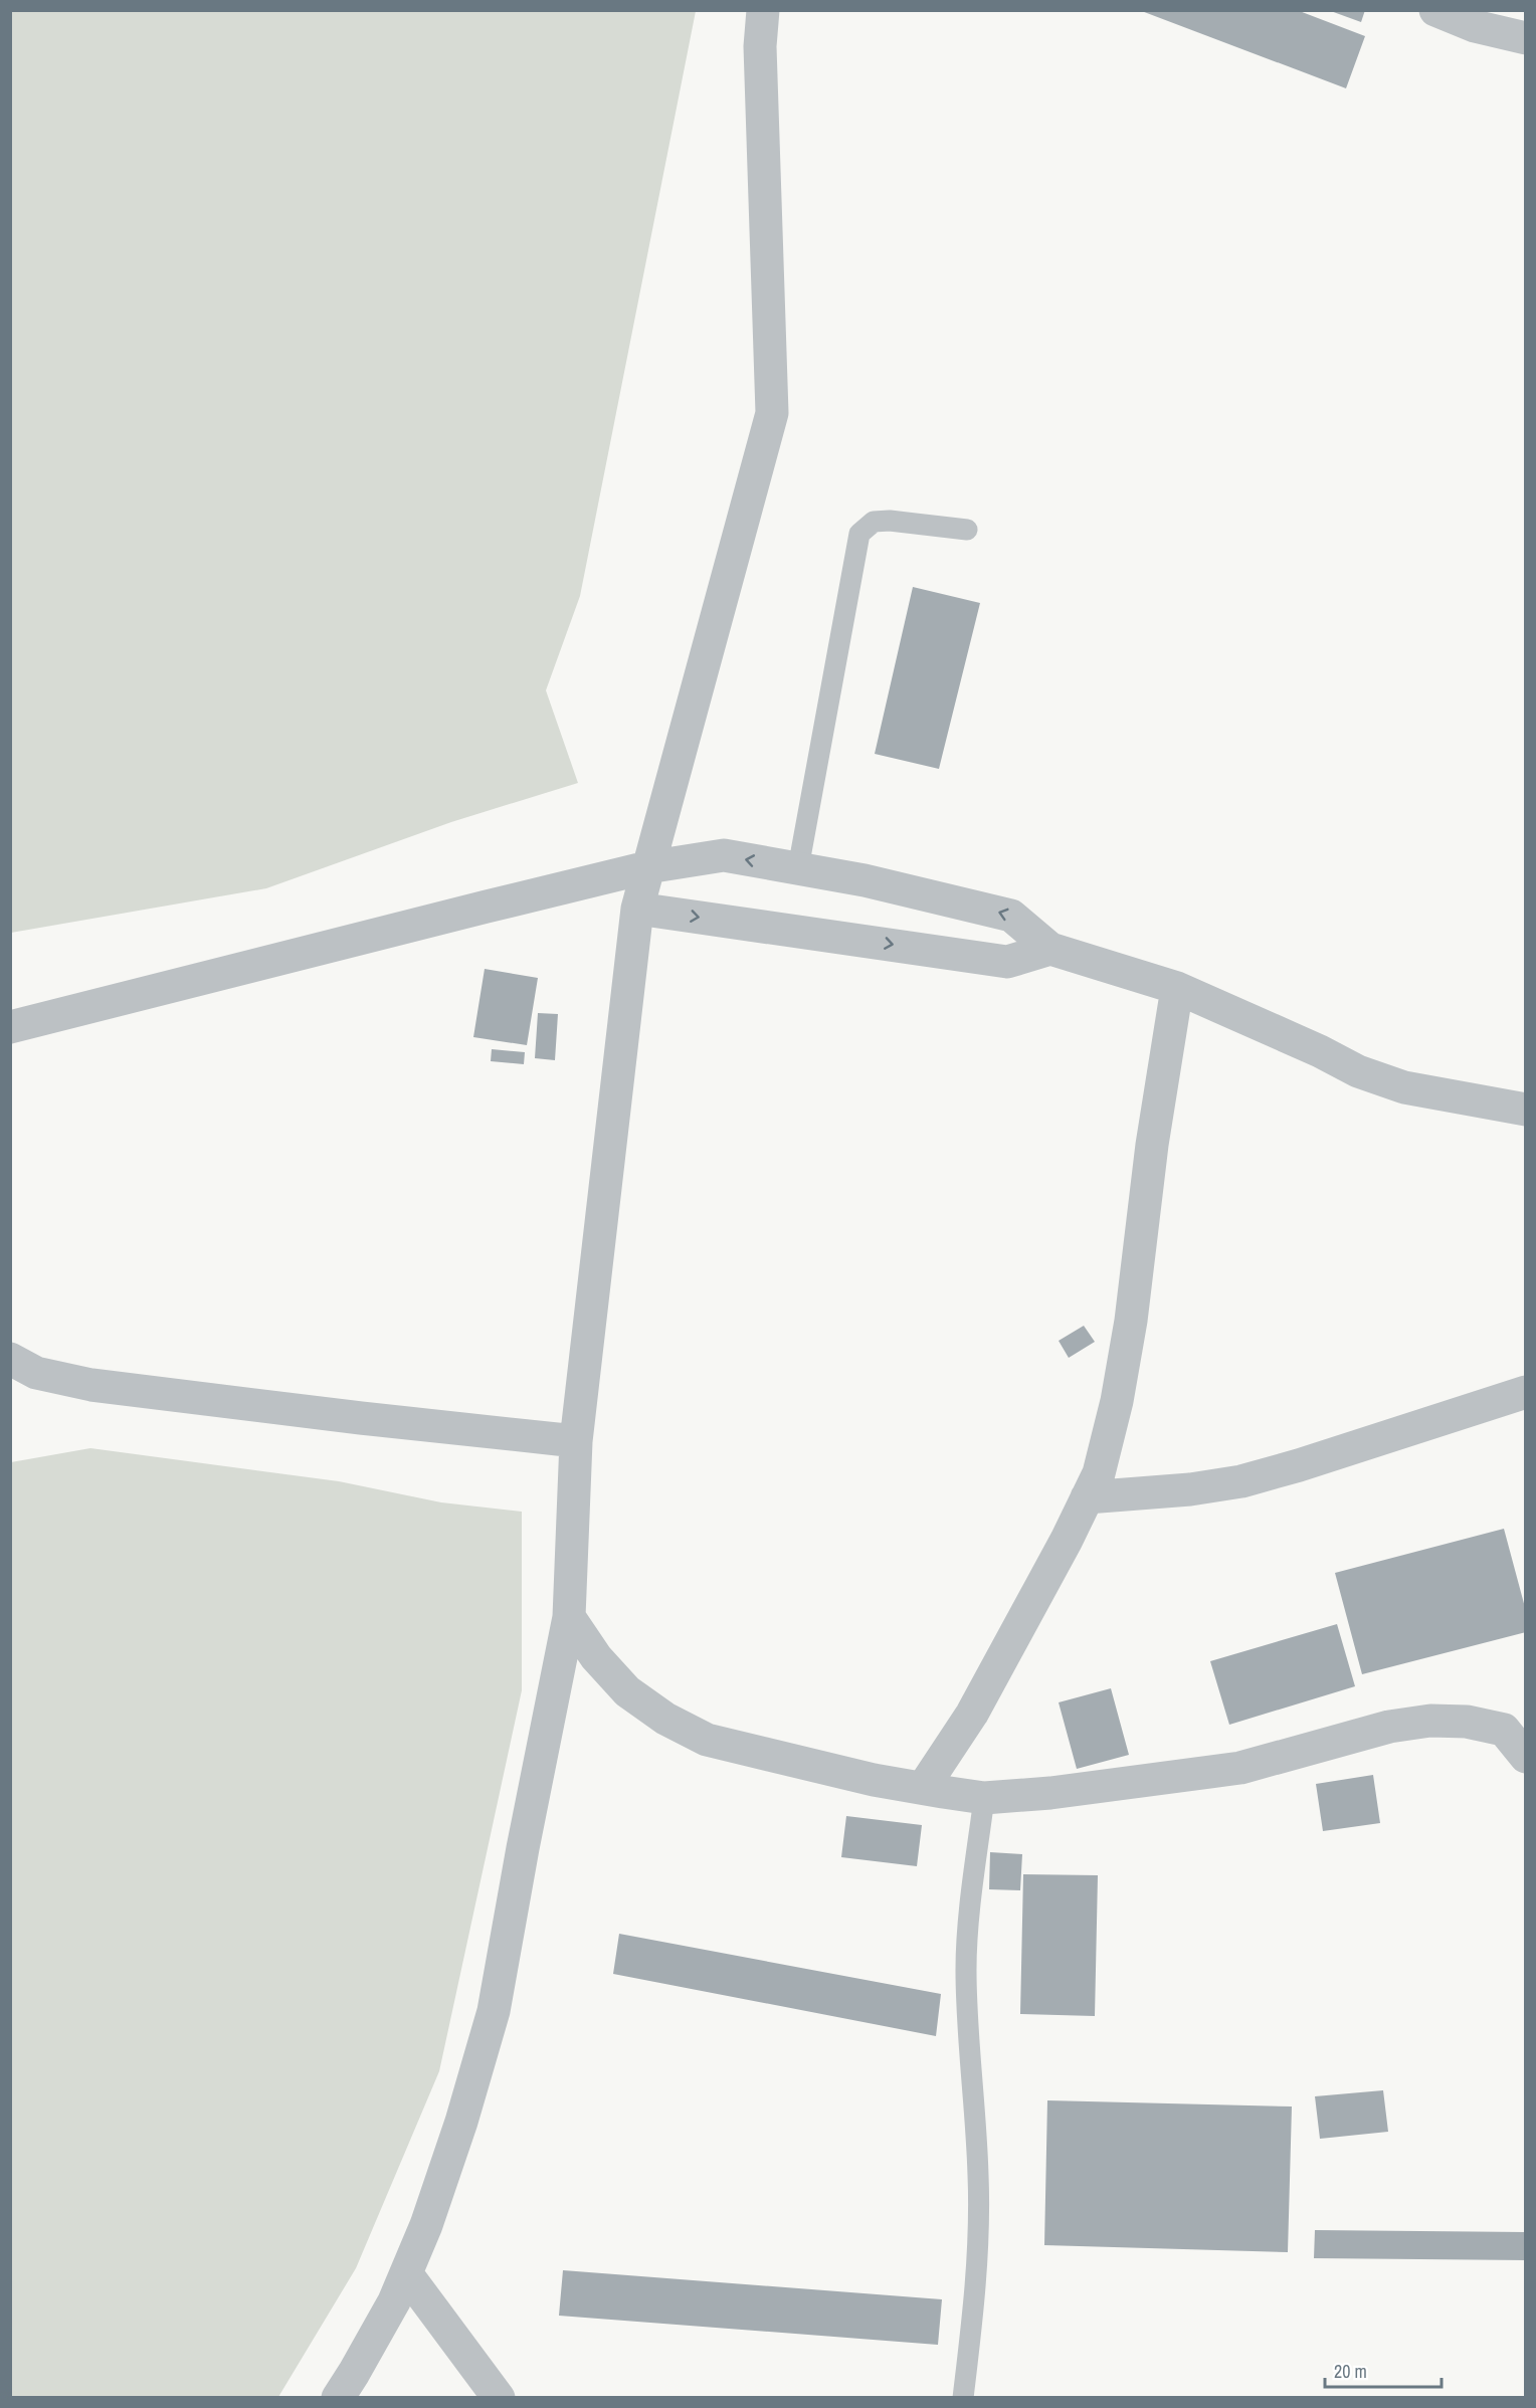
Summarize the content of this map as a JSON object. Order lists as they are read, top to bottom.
{
  "scale_bar": "20 m"
}
